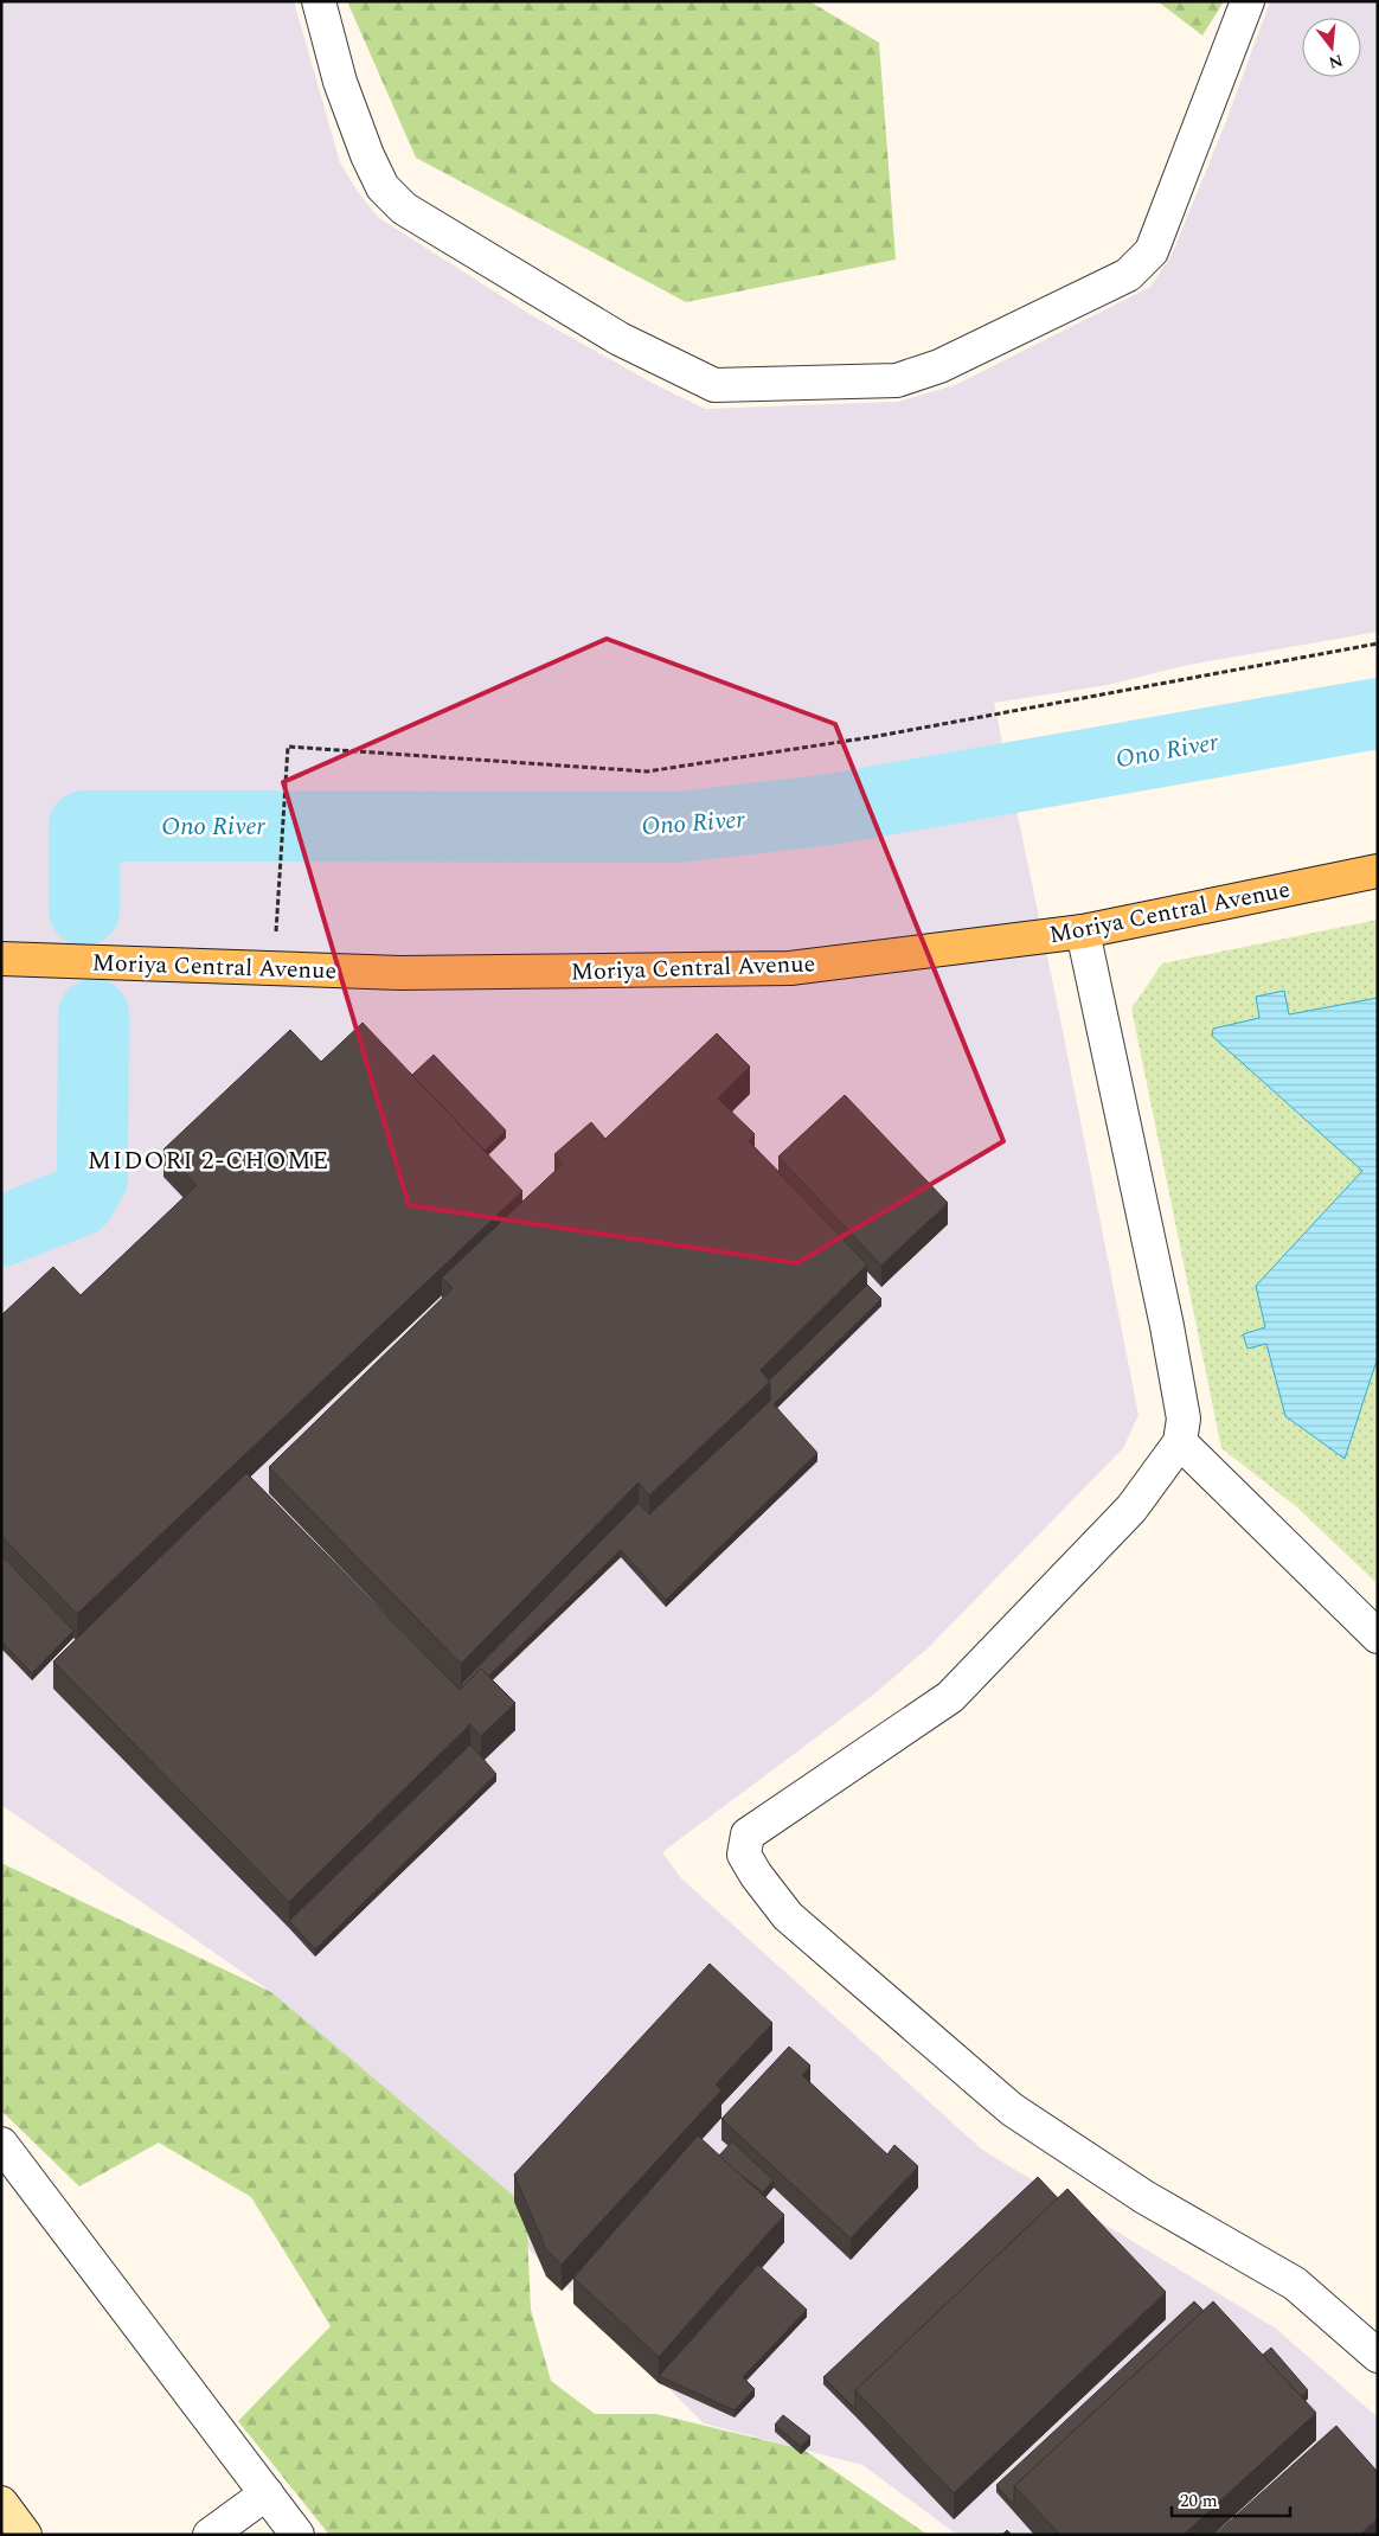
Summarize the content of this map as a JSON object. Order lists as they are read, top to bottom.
{
  "streets": {
    "main road": ["Moriya Central Avenue"]
  },
  "districts": ["MIDORI 2-CHOME"],
  "water": ["Ono River"],
  "scale_bar": "20 m",
  "north": "bottom"
}
